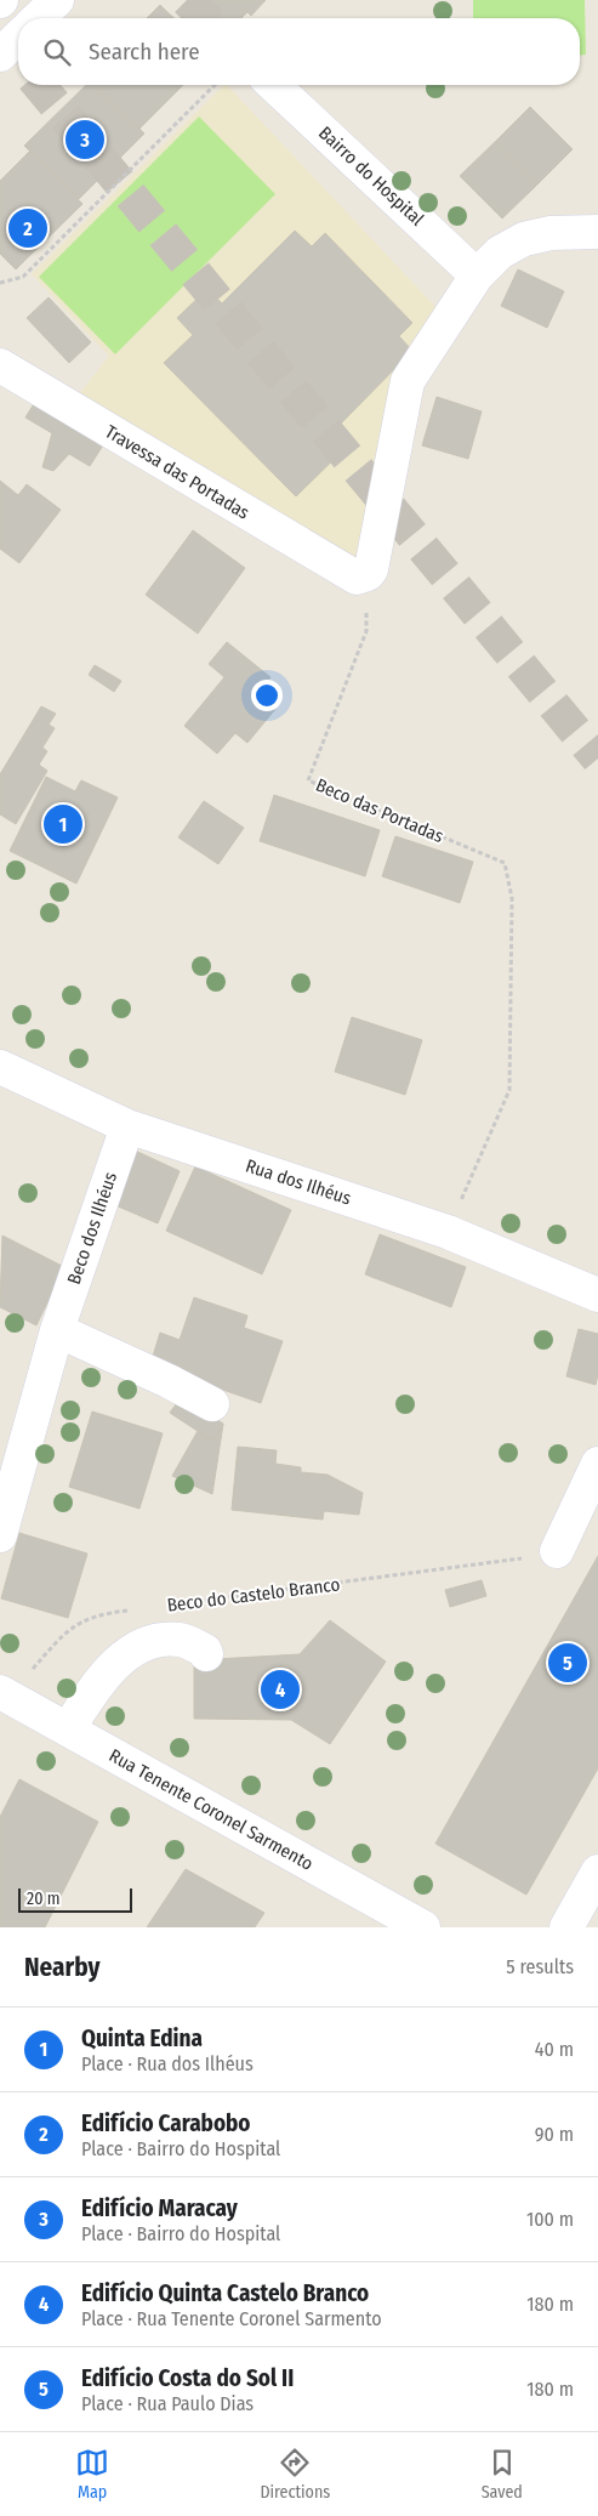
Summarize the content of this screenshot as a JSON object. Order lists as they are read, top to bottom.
{
  "streets": {
    "street": [
      "Bairro do Hospital",
      "Travessa das Portadas",
      "Rua dos Ilhéus",
      "Beco dos Ilhéus",
      "Rua Tenente Coronel Sarmento"
    ],
    "path": ["Beco das Portadas", "Beco do Castelo Branco"]
  },
  "crossings": [
    ["Travessa das Portadas", "Beco das Portadas"],
    ["Beco das Portadas", "Rua dos Ilhéus"],
    ["Rua dos Ilhéus", "Beco dos Ilhéus"]
  ],
  "scale_bar": "20 m",
  "page": {
    "search": "Search here",
    "pins": [
      "3",
      "2",
      "1",
      "5",
      "4"
    ],
    "scale": "20 m",
    "heading": ["Nearby", "5 results"],
    "list": [
      {
        "mark": "1",
        "name": "Quinta Edina",
        "note": "Place · Rua dos Ilhéus",
        "value": "40 m"
      },
      {
        "mark": "2",
        "name": "Edifício Carabobo",
        "note": "Place · Bairro do Hospital",
        "value": "90 m"
      },
      {
        "mark": "3",
        "name": "Edifício Maracay",
        "note": "Place · Bairro do Hospital",
        "value": "100 m"
      },
      {
        "mark": "4",
        "name": "Edifício Quinta Castelo Branco",
        "note": "Place · Rua Tenente Coronel Sarmento",
        "value": "180 m"
      },
      {
        "mark": "5",
        "name": "Edifício Costa do Sol II",
        "note": "Place · Rua Paulo Dias",
        "value": "180 m"
      }
    ],
    "nav": ["Map", "Directions", "Saved"]
  }
}
